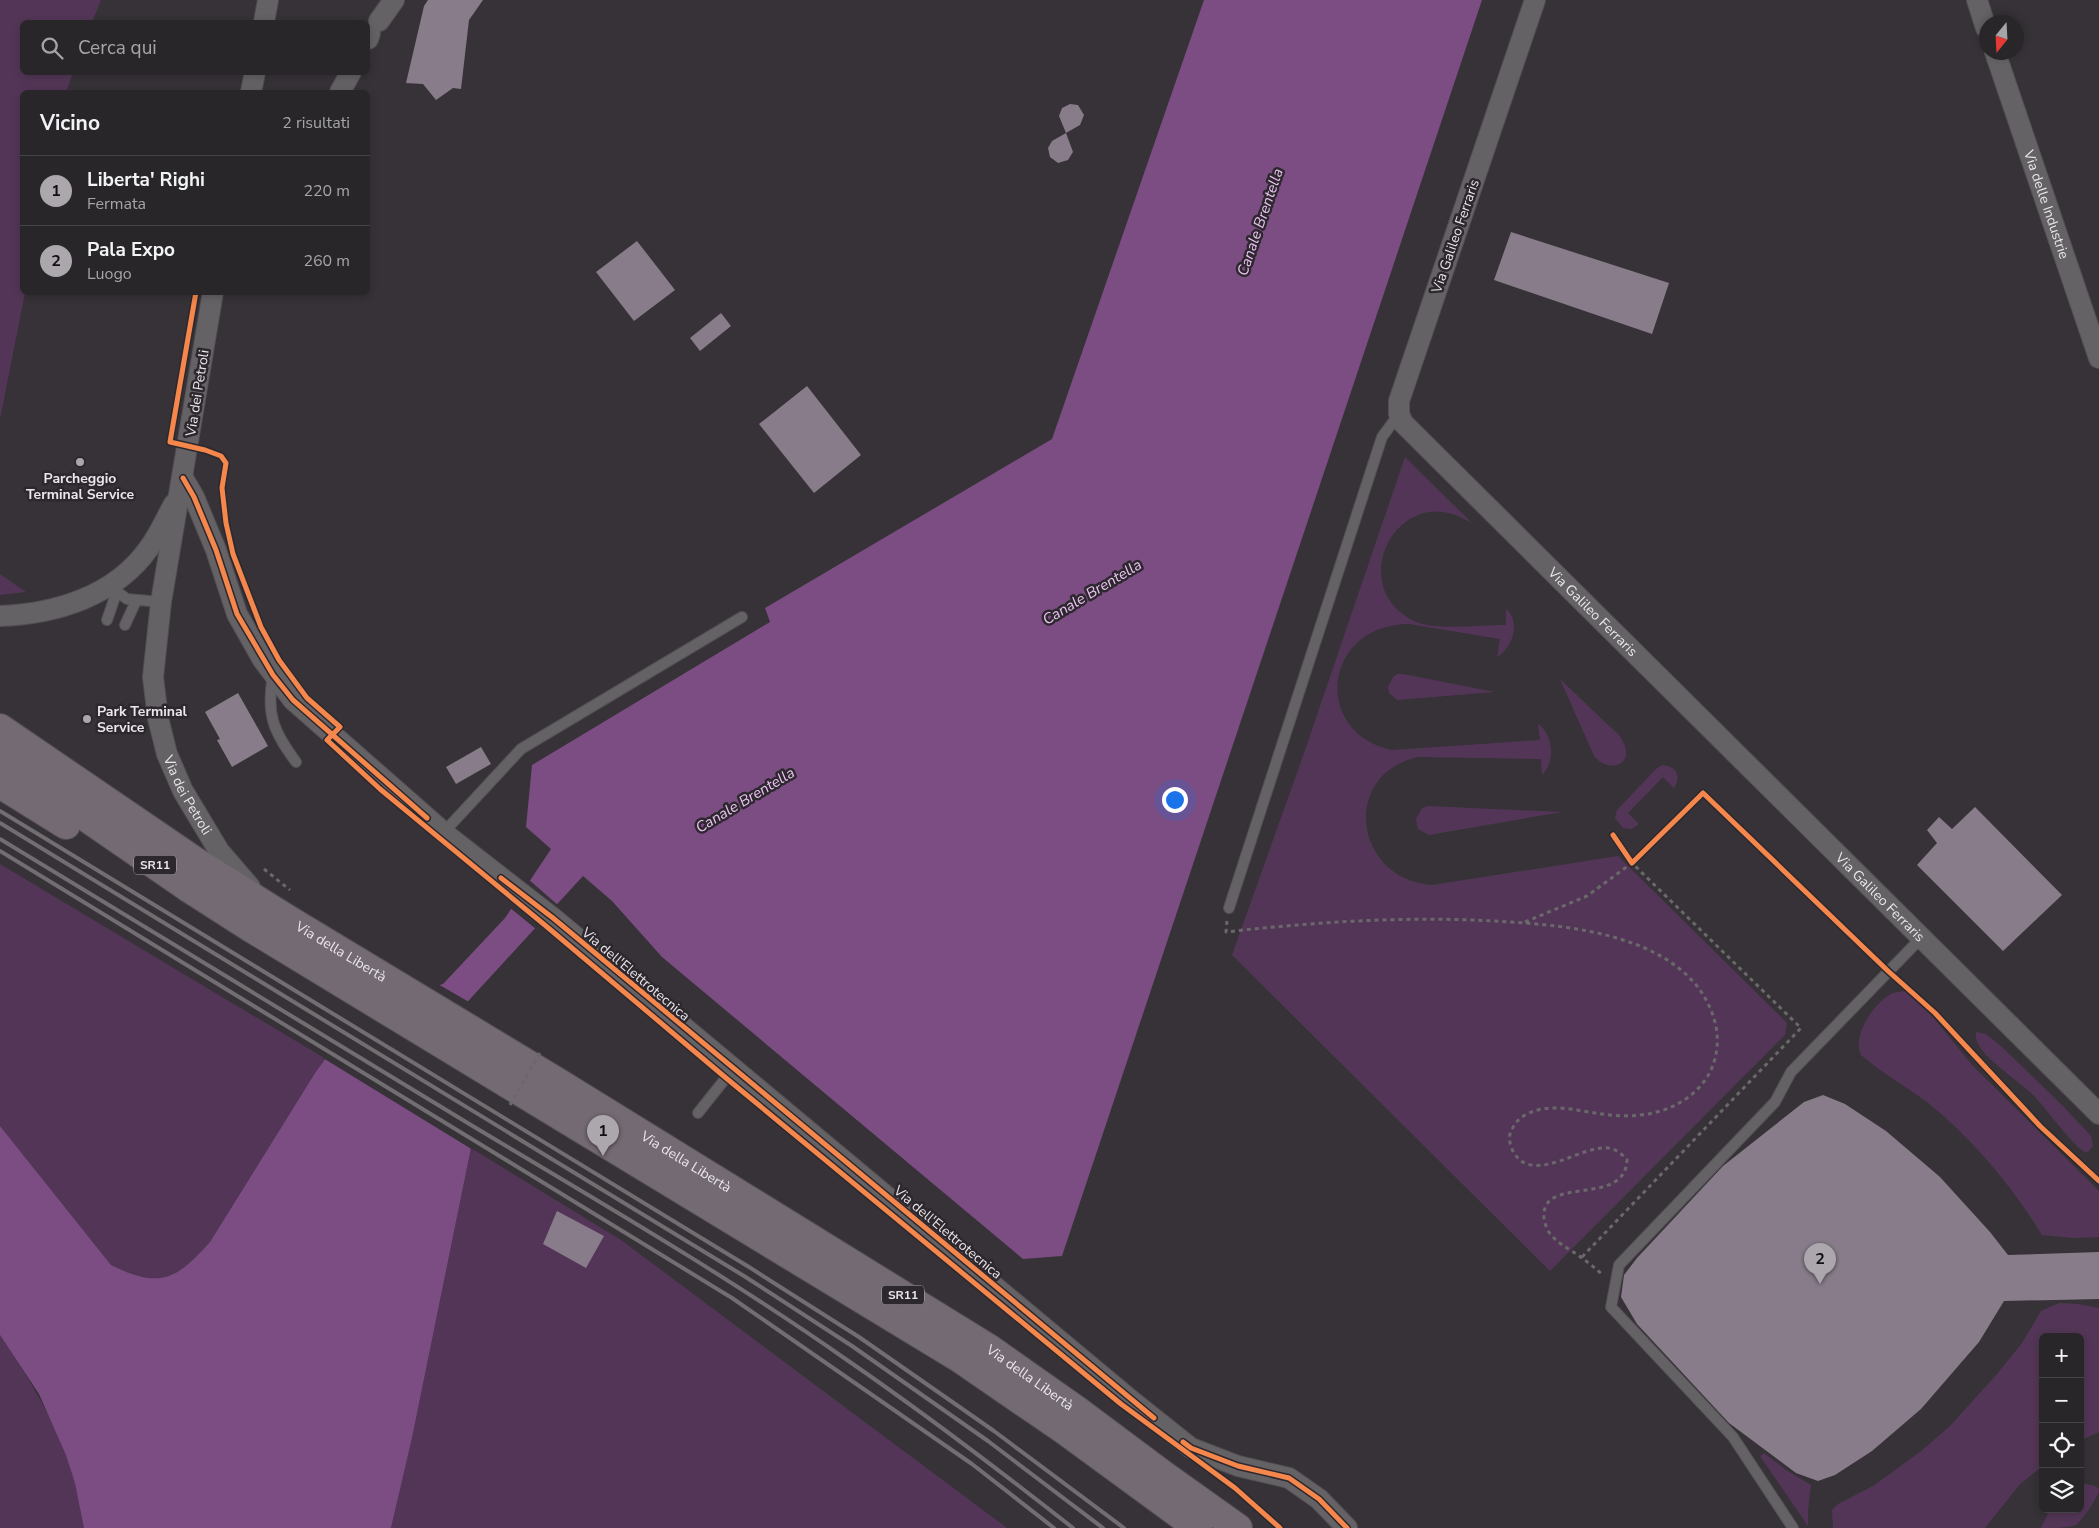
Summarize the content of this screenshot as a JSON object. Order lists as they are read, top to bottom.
{
  "streets": {
    "highway": ["SR11", "Via della Libertà"],
    "street": [
      "Via delle Industrie",
      "Via Galileo Ferraris",
      "Via dei Petroli",
      "Via dell'Elettrotecnica"
    ]
  },
  "crossings": [
    ["Via dei Petroli", "Via della Libertà"]
  ],
  "water": ["Canale Brentella"],
  "places": ["Parcheggio Terminal Service", "Park Terminal Service"],
  "north": "bottom",
  "page": {
    "search": "Cerca qui",
    "heading": ["Vicino", "2 risultati"],
    "list": [
      {
        "mark": "1",
        "name": "Liberta' Righi",
        "note": "Fermata",
        "value": "220 m"
      },
      {
        "mark": "2",
        "name": "Pala Expo",
        "note": "Luogo",
        "value": "260 m"
      }
    ],
    "pins": ["1", "2"],
    "map_buttons": ["+", "−"]
  }
}
